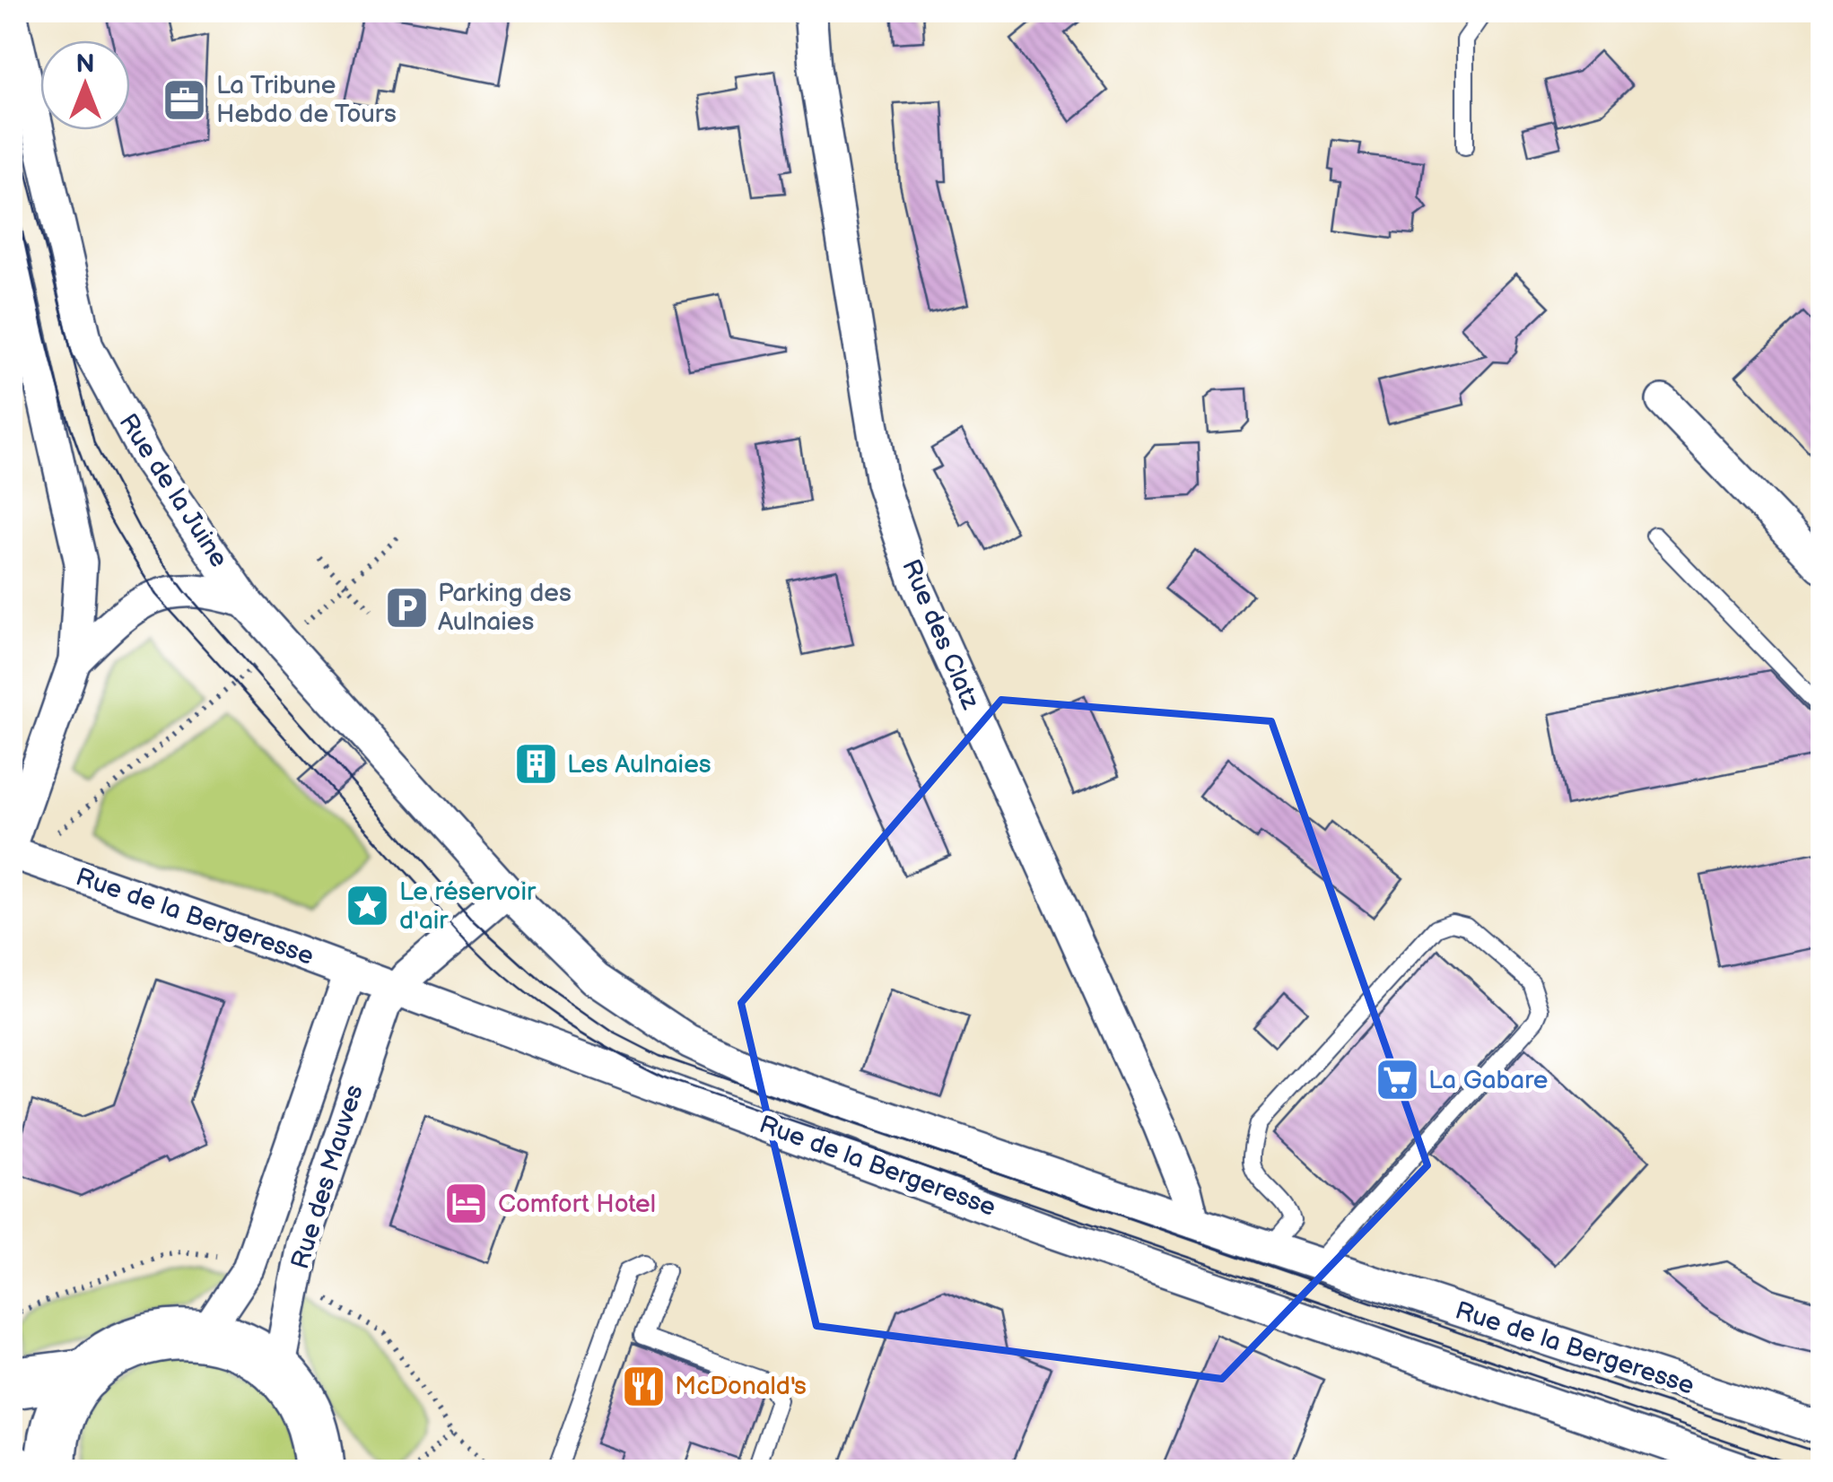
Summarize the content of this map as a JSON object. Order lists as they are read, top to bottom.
{
  "streets": {
    "street": [
      "Rue de la Juine",
      "Rue des Clatz",
      "Rue de la Bergeresse",
      "Rue des Mauves"
    ]
  },
  "crossings": [
    ["Rue de la Juine", "Rue de la Bergeresse"],
    ["Rue des Clatz", "Rue de la Bergeresse"],
    ["Rue de la Bergeresse", "Rue des Mauves"]
  ],
  "places": {
    "office": ["La Tribune Hebdo de Tours"],
    "parking": ["Parking des Aulnaies"],
    "building": ["Les Aulnaies"],
    "place": ["Le réservoir d'air"],
    "supermarket": ["La Gabare"],
    "hotel": ["Comfort Hotel"],
    "restaurant": ["McDonald's"]
  },
  "north": "top"
}
